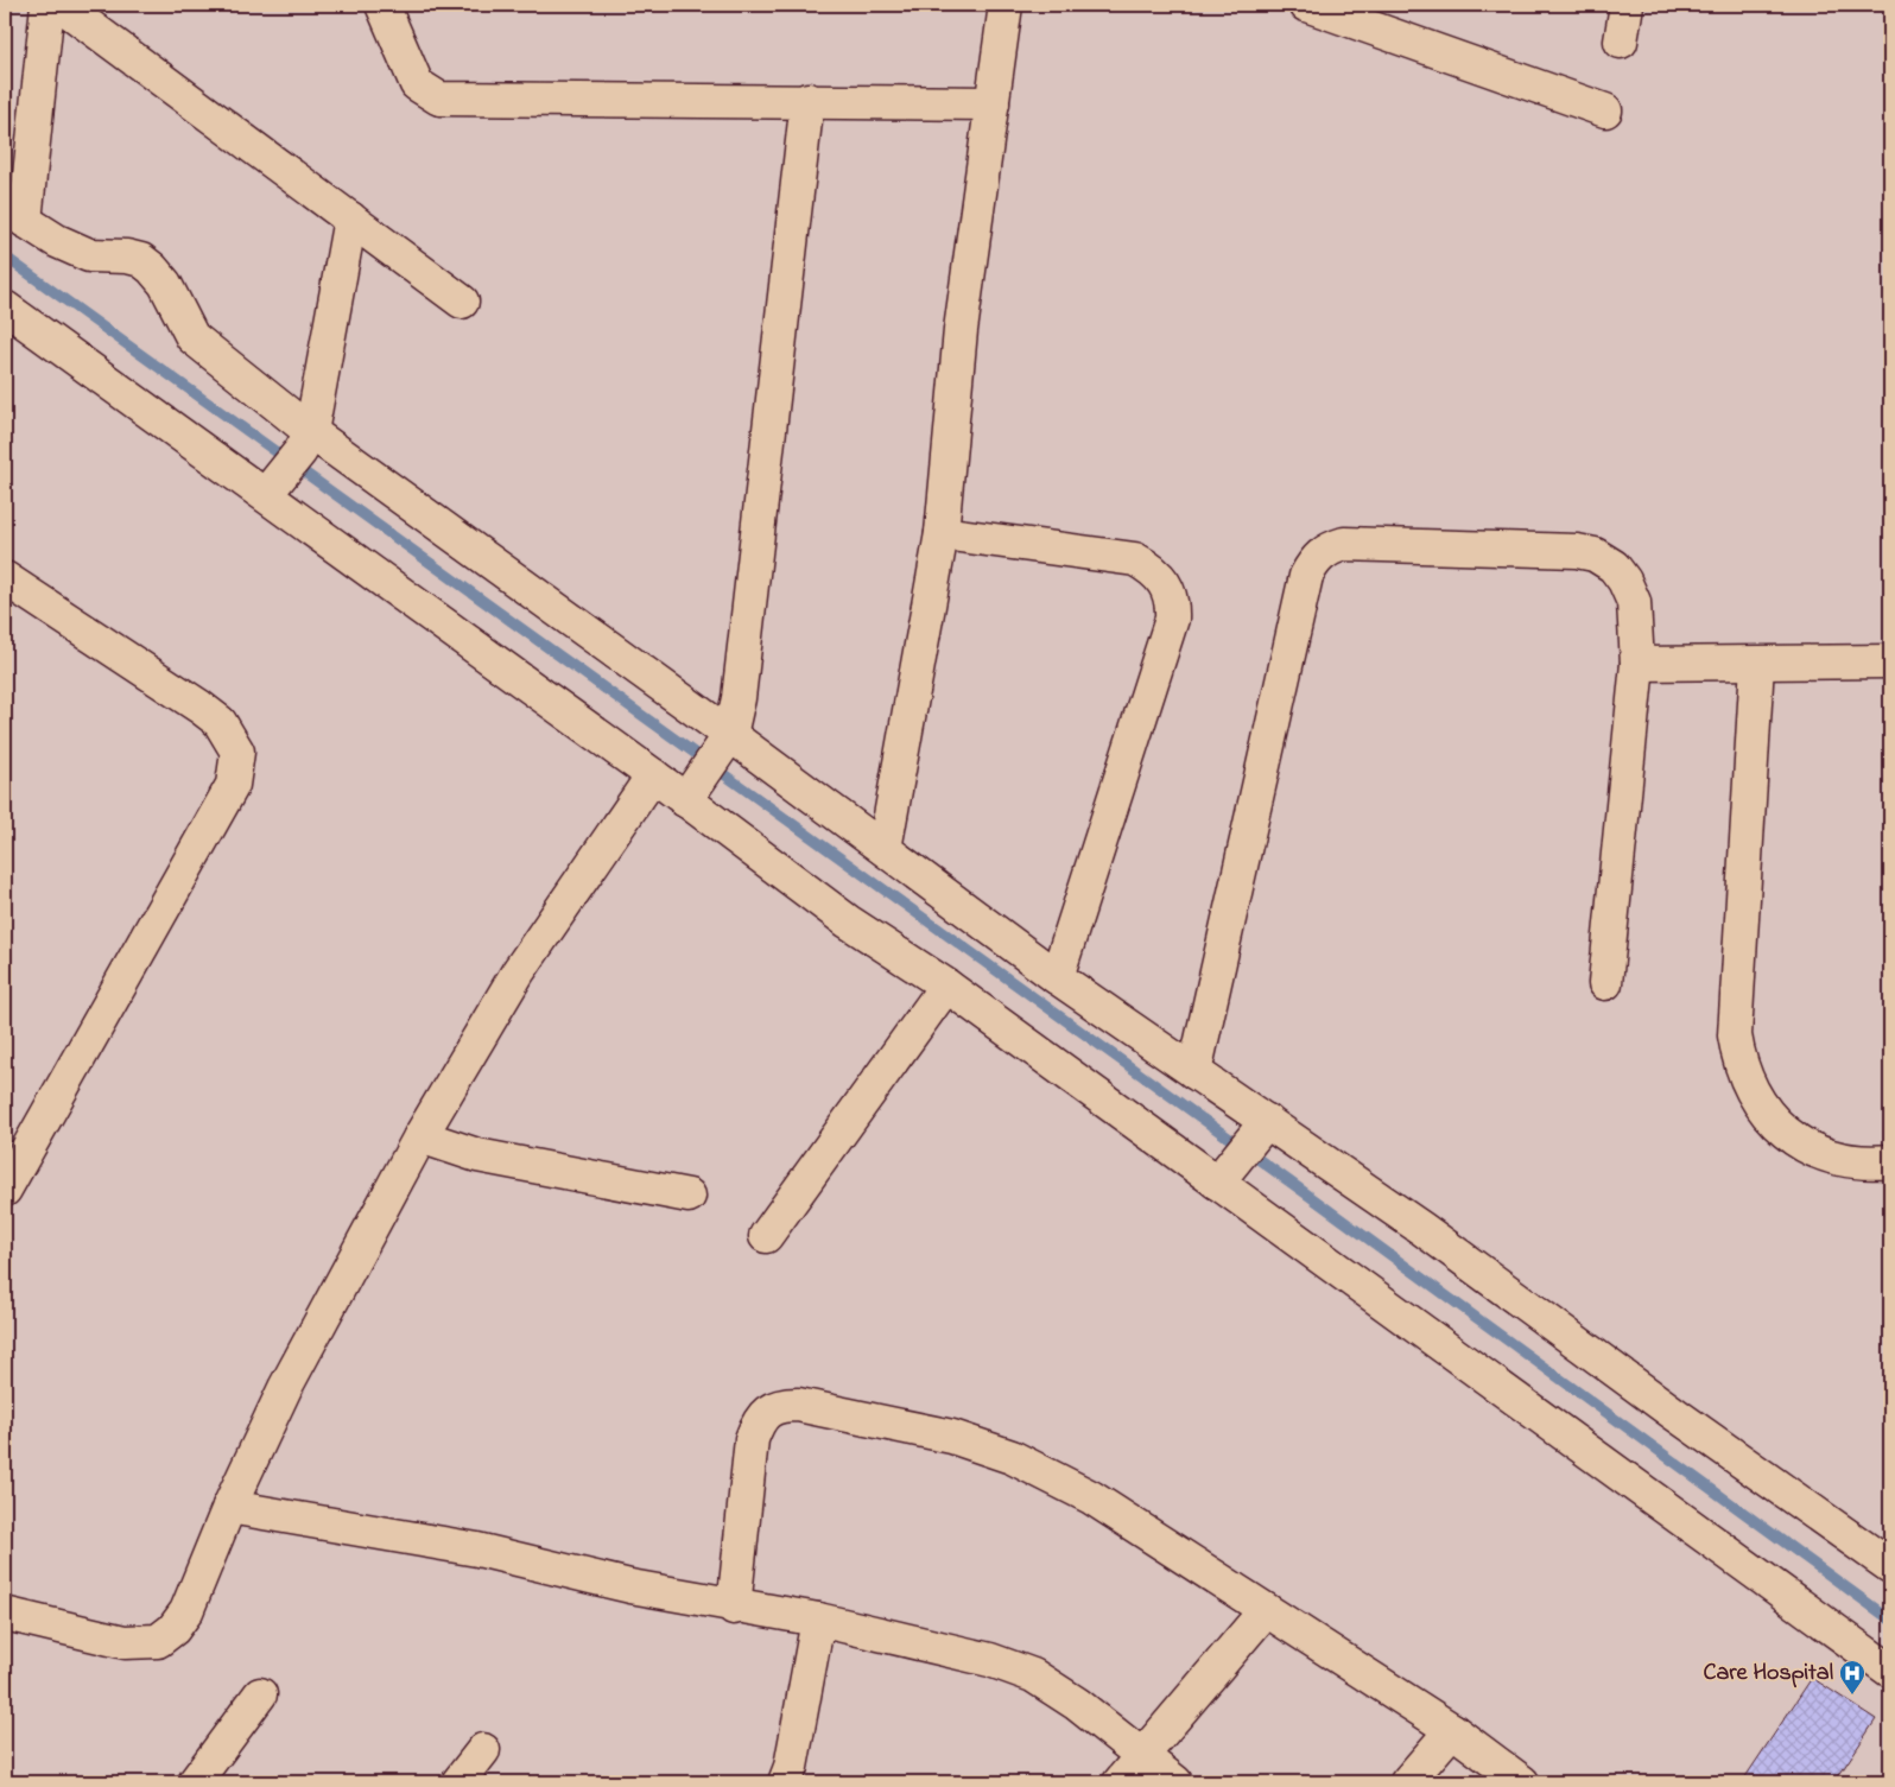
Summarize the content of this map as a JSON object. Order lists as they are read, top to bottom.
{
  "places": {
    "hospital": ["Care Hospital"]
  }
}
